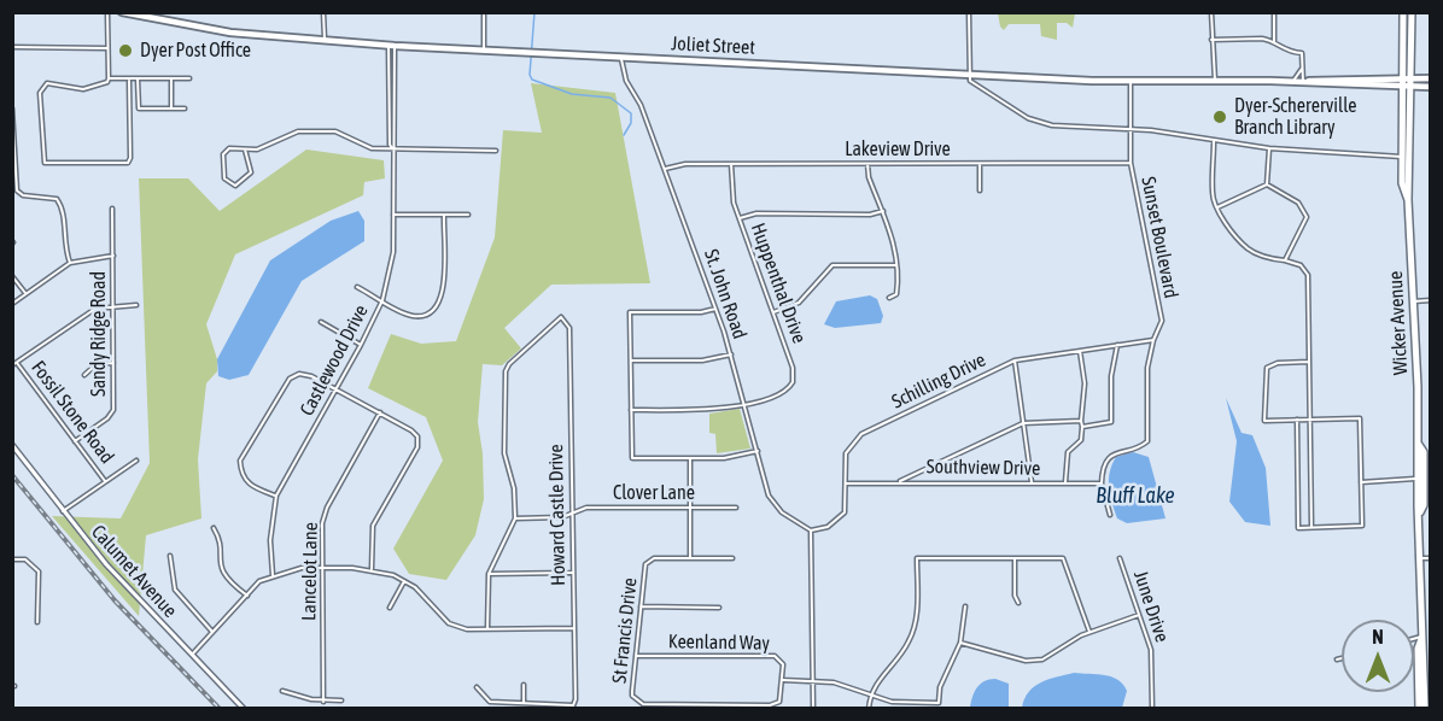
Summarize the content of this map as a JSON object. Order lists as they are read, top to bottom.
{
  "streets": {
    "highway": ["Wicker Avenue"],
    "main road": ["Joliet Street"],
    "street": [
      "Lakeview Drive",
      "Sunset Boulevard",
      "Huppenthal Drive",
      "St. John Road",
      "Sandy Ridge Road",
      "Castlewood Drive",
      "Schilling Drive",
      "Fossil Stone Road",
      "Southview Drive",
      "Clover Lane",
      "Howard Castle Drive",
      "Calumet Avenue",
      "Lancelot Lane",
      "June Drive",
      "St Francis Drive",
      "Keenland Way"
    ]
  },
  "crossings": [
    ["Joliet Street", "Sunset Boulevard"],
    ["Joliet Street", "St. John Road"],
    ["Joliet Street", "Castlewood Drive"],
    ["Lakeview Drive", "Sunset Boulevard"],
    ["Lakeview Drive", "Huppenthal Drive"],
    ["Lakeview Drive", "St. John Road"],
    ["Sunset Boulevard", "Schilling Drive"],
    ["Sunset Boulevard", "Southview Drive"],
    ["Huppenthal Drive", "St. John Road"],
    ["St. John Road", "Schilling Drive"],
    ["Sandy Ridge Road", "Fossil Stone Road"],
    ["Schilling Drive", "Southview Drive"],
    ["Clover Lane", "Howard Castle Drive"],
    ["St Francis Drive", "Keenland Way"]
  ],
  "water": ["Bluff Lake"],
  "places": ["Dyer Post Office", "Dyer-Schererville Branch Library"],
  "north": "top"
}
